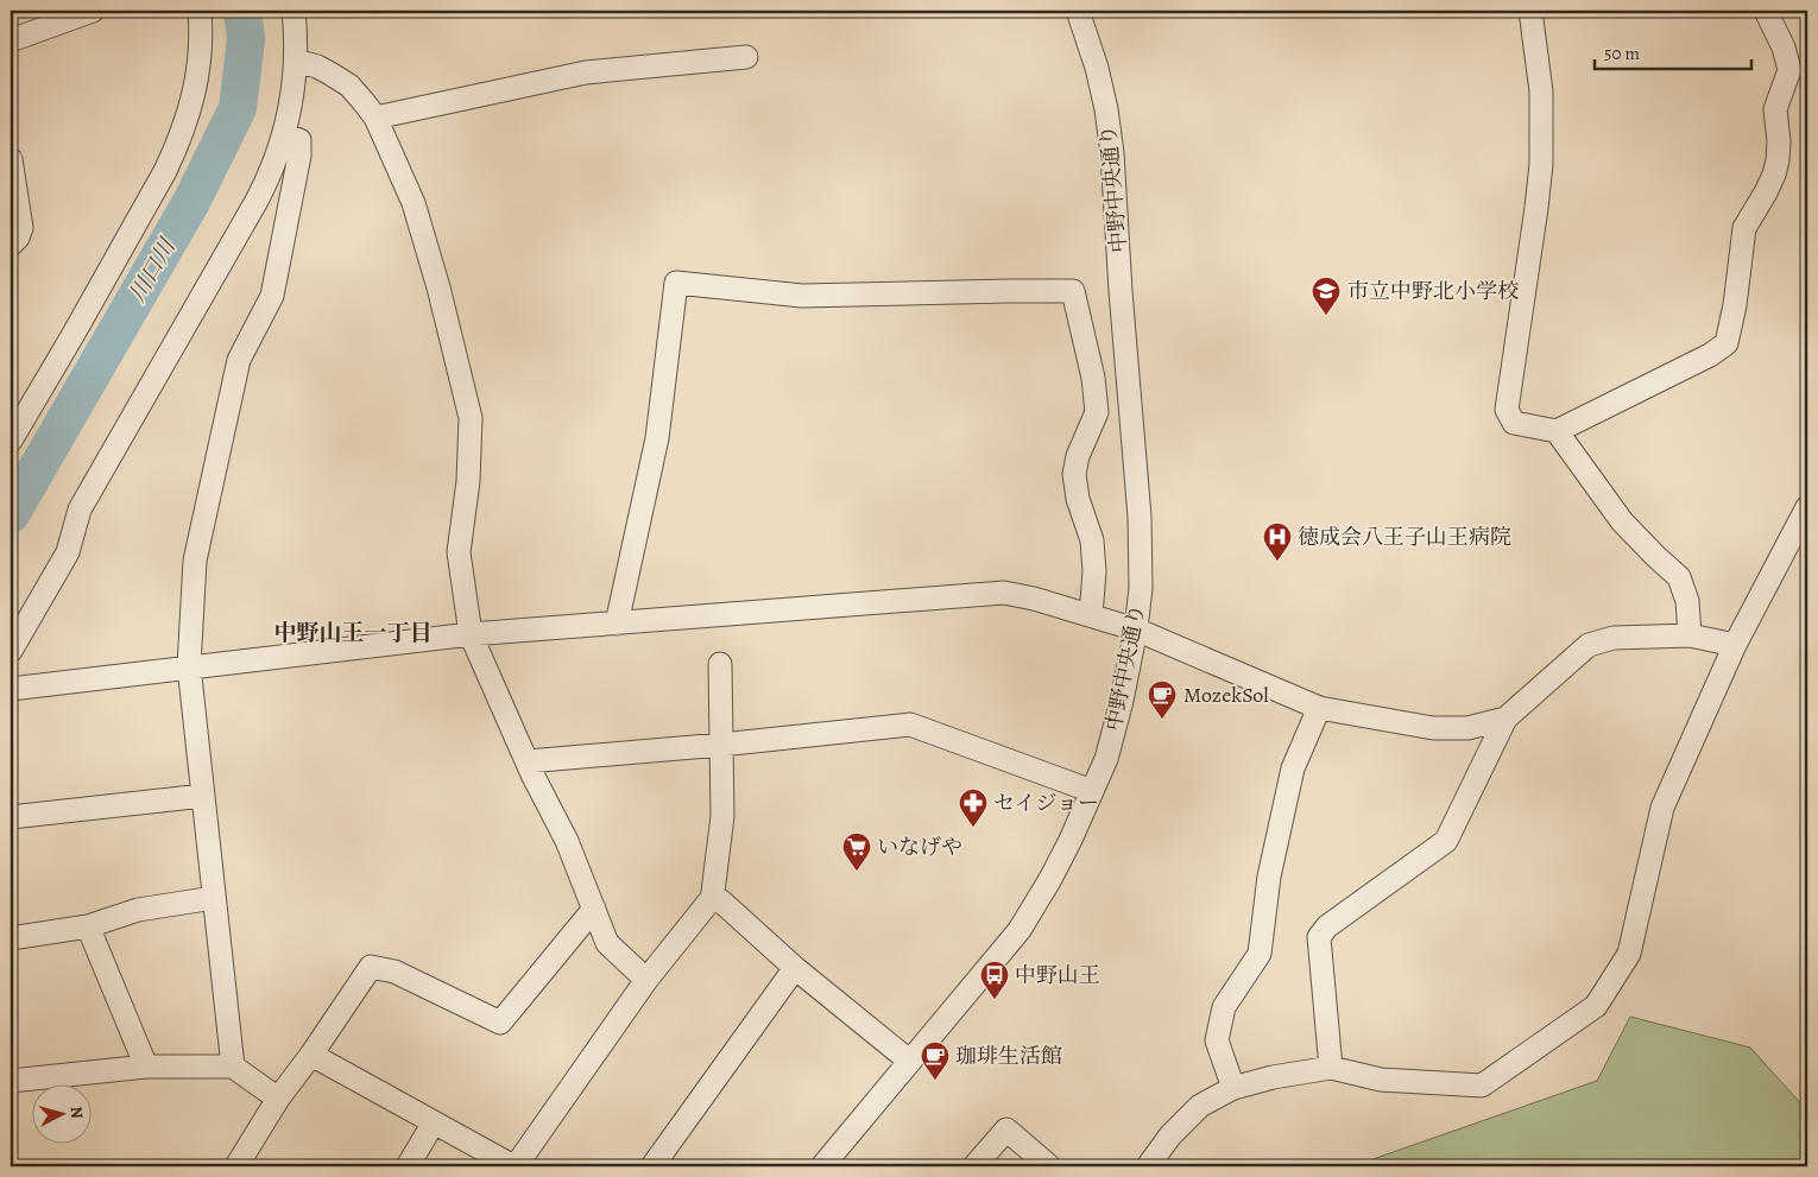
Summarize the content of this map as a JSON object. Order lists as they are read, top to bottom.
{
  "streets": {
    "street": ["中野中央通り"]
  },
  "districts": ["中野山王一丁目"],
  "water": ["川口川"],
  "places": {
    "school or university": ["市立中野北小学校"],
    "hospital": ["徳成会八王子山王病院"],
    "cafe": ["MozekSol", "珈琲生活館"],
    "pharmacy": ["セイジョー"],
    "supermarket": ["いなげや"],
    "bus stop": ["中野山王"]
  },
  "scale_bar": "50 m",
  "north": "right"
}
